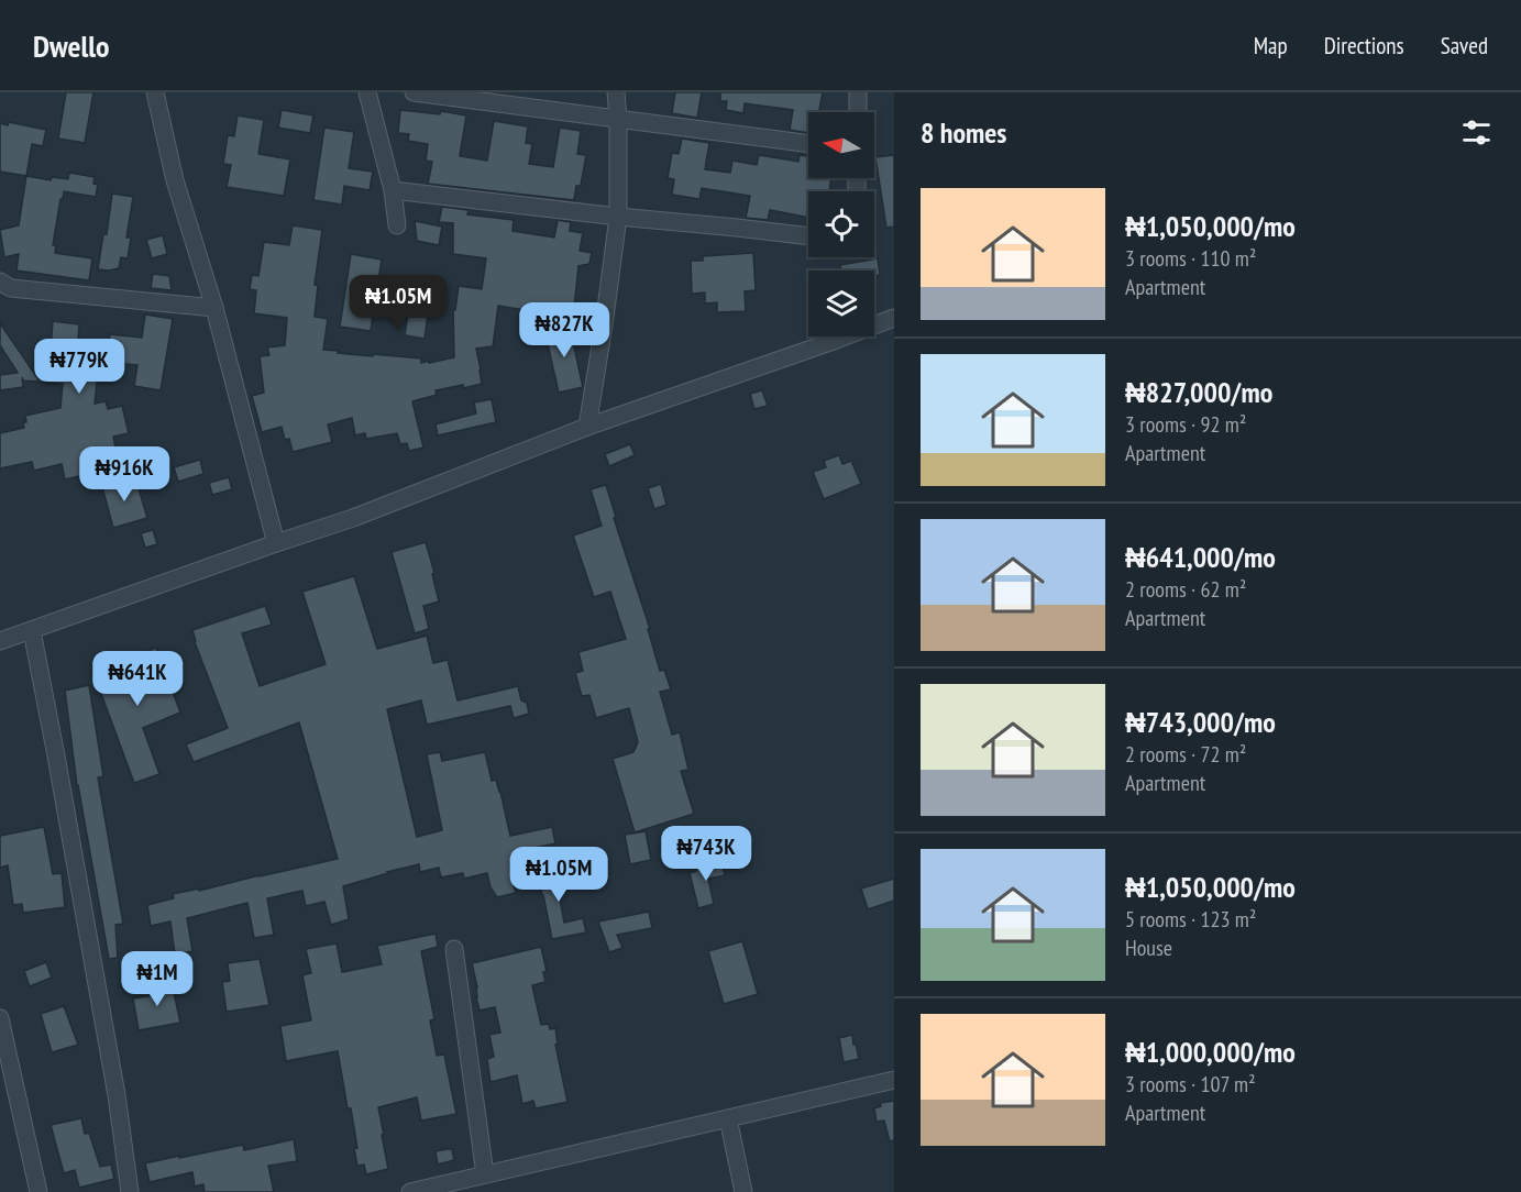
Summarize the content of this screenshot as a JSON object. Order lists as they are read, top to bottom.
{
  "north": "left",
  "page": {
    "header": "Dwello",
    "nav": ["Map", "Directions", "Saved"],
    "heading": "8 homes",
    "list": [
      {
        "name": "₦1,050,000/mo",
        "note": "3 rooms · 110 m² · Apartment"
      },
      {
        "name": "₦827,000/mo",
        "note": "3 rooms · 92 m² · Apartment"
      },
      {
        "name": "₦641,000/mo",
        "note": "2 rooms · 62 m² · Apartment"
      },
      {
        "name": "₦743,000/mo",
        "note": "2 rooms · 72 m² · Apartment"
      },
      {
        "name": "₦1,050,000/mo",
        "note": "5 rooms · 123 m² · House"
      },
      {
        "name": "₦1,000,000/mo",
        "note": "3 rooms · 107 m² · Apartment"
      }
    ],
    "price": [
      "₦1.05M",
      "₦827K",
      "₦779K",
      "₦916K",
      "₦641K",
      "₦743K",
      "₦1.05M",
      "₦1M"
    ]
  }
}
